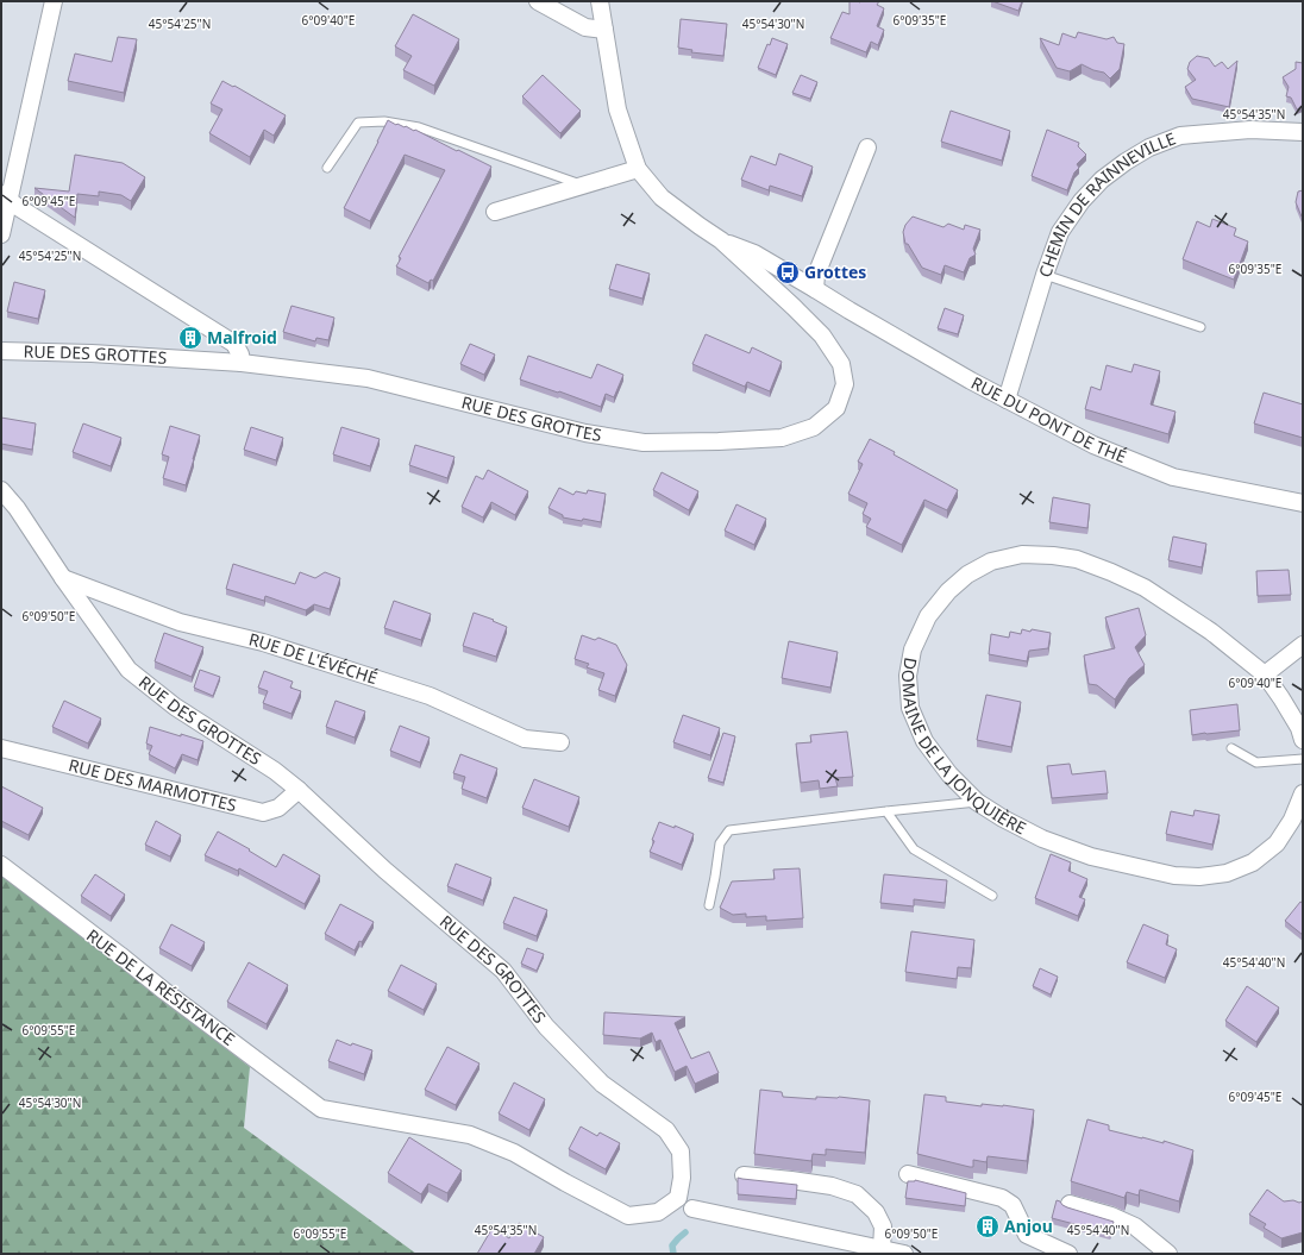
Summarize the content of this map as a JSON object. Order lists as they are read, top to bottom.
{
  "streets": {
    "street": [
      "CHEMIN DE RAINNEVILLE",
      "RUE DES GROTTES",
      "RUE DU PONT DE THÉ",
      "RUE DE L'ÉVÉCHÉ",
      "DOMAINE DE LA JONQUIÈRE",
      "RUE DES MARMOTTES",
      "RUE DE LA RÉSISTANCE"
    ]
  },
  "crossings": [
    ["CHEMIN DE RAINNEVILLE", "RUE DU PONT DE THÉ"],
    ["RUE DES GROTTES", "RUE DU PONT DE THÉ"],
    ["RUE DES GROTTES", "RUE DE L'ÉVÉCHÉ"],
    ["RUE DES GROTTES", "RUE DES MARMOTTES"],
    ["RUE DES GROTTES", "RUE DE LA RÉSISTANCE"]
  ],
  "places": {
    "bus stop": ["Grottes"],
    "building": ["Malfroid", "Anjou"]
  },
  "coordinates": [
    "6°09'40\"E",
    "6°09'35\"E",
    "45°54'25\"N",
    "45°54'30\"N",
    "45°54'35\"N",
    "6°09'45\"E",
    "6°09'50\"E",
    "45°54'40\"N",
    "6°09'55\"E"
  ]
}
